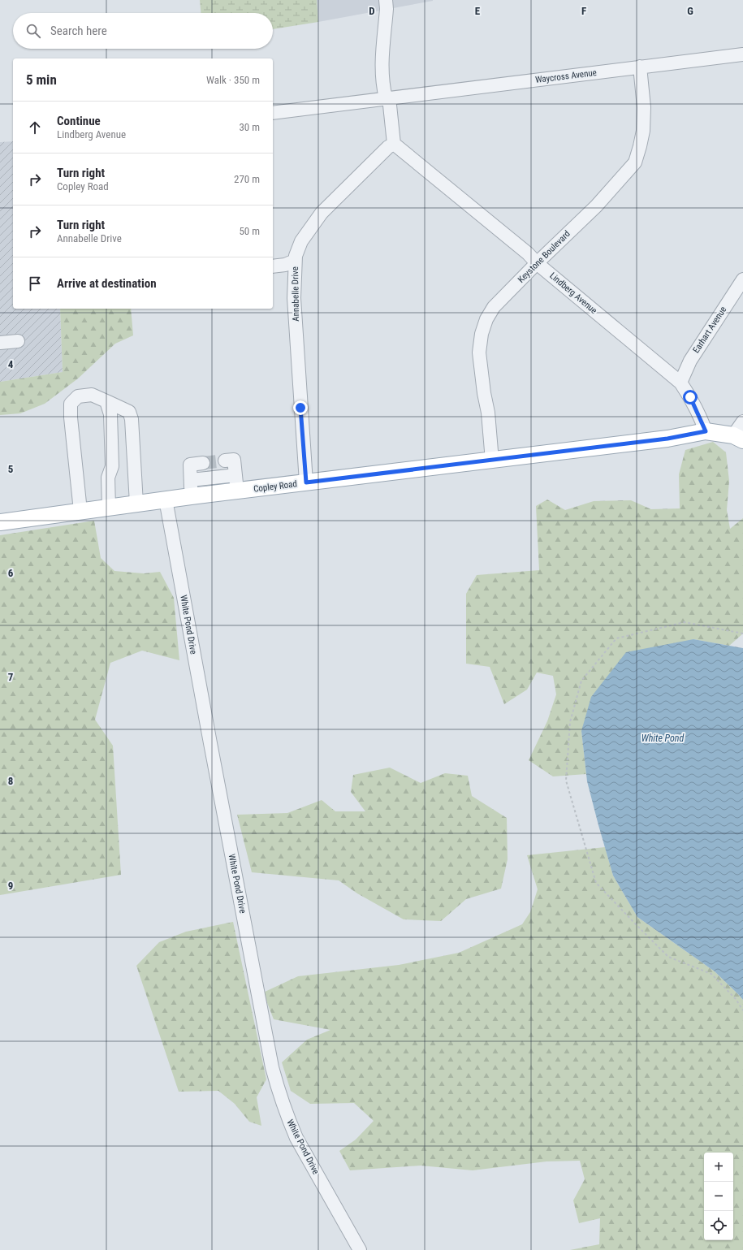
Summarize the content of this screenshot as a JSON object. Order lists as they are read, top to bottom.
{
  "streets": {
    "main road": ["Copley Road"],
    "street": [
      "Waycross Avenue",
      "Keystone Boulevard",
      "Lindberg Avenue",
      "Annabelle Drive",
      "Earhart Avenue",
      "White Pond Drive"
    ]
  },
  "crossings": [
    ["Waycross Avenue", "Keystone Boulevard"],
    ["Keystone Boulevard", "Lindberg Avenue"],
    ["Keystone Boulevard", "Copley Road"],
    ["Lindberg Avenue", "Annabelle Drive"],
    ["Lindberg Avenue", "Earhart Avenue"],
    ["Lindberg Avenue", "Copley Road"],
    ["Annabelle Drive", "Copley Road"],
    ["Copley Road", "White Pond Drive"]
  ],
  "water": ["White Pond"],
  "page": {
    "search": "Search here",
    "heading": ["5 min", "Walk · 350 m"],
    "list": [
      ["Continue", "Lindberg Avenue", "30 m"],
      ["Turn right", "Copley Road", "270 m"],
      ["Turn right", "Annabelle Drive", "50 m"],
      "Arrive at destination"
    ],
    "map_buttons": ["+", "−"]
  },
  "grid": {
    "columns": [
      "D",
      "E",
      "F",
      "G"
    ],
    "rows": [
      "4",
      "5",
      "6",
      "7",
      "8",
      "9"
    ]
  }
}
